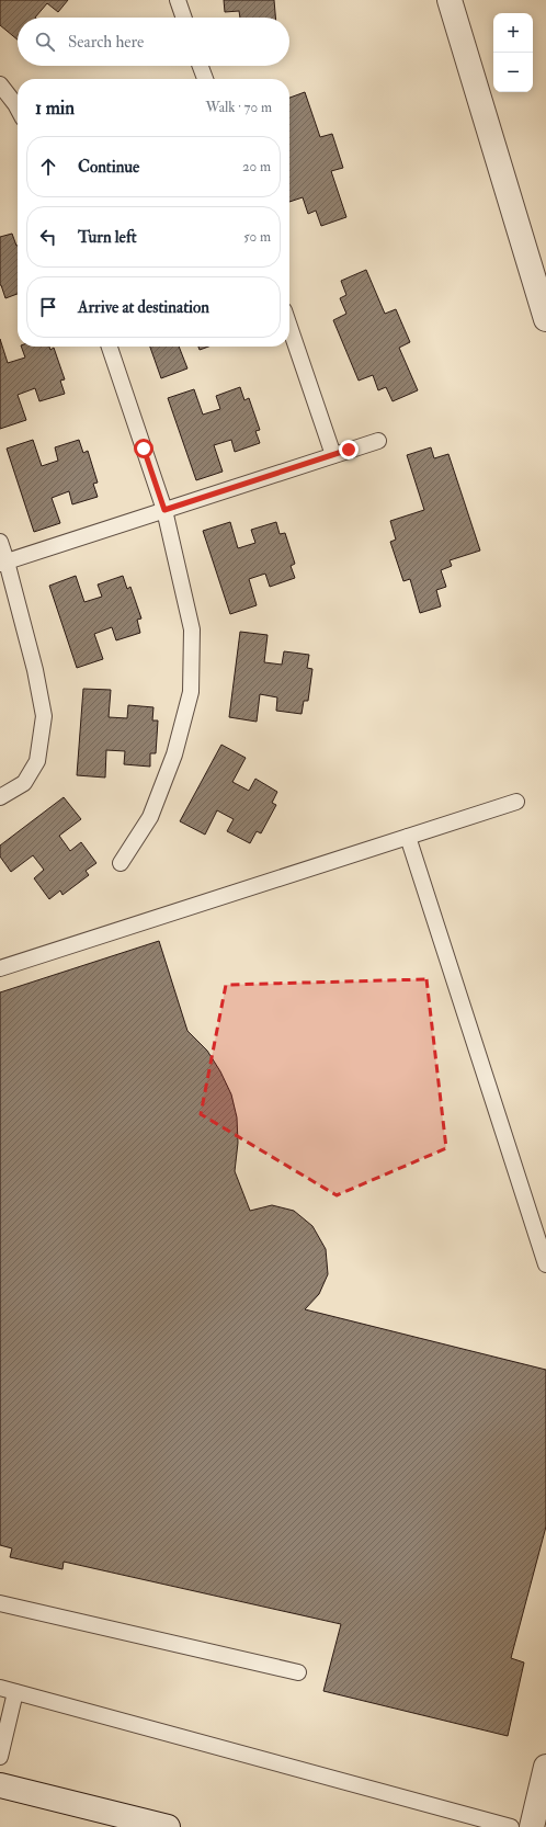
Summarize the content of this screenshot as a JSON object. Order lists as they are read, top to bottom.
{
  "page": {
    "map_buttons": ["+", "−"],
    "search": "Search here",
    "heading": ["1 min", "Walk · 70 m"],
    "list": [
      ["Continue", "20 m"],
      ["Turn left", "50 m"],
      "Arrive at destination"
    ]
  }
}
